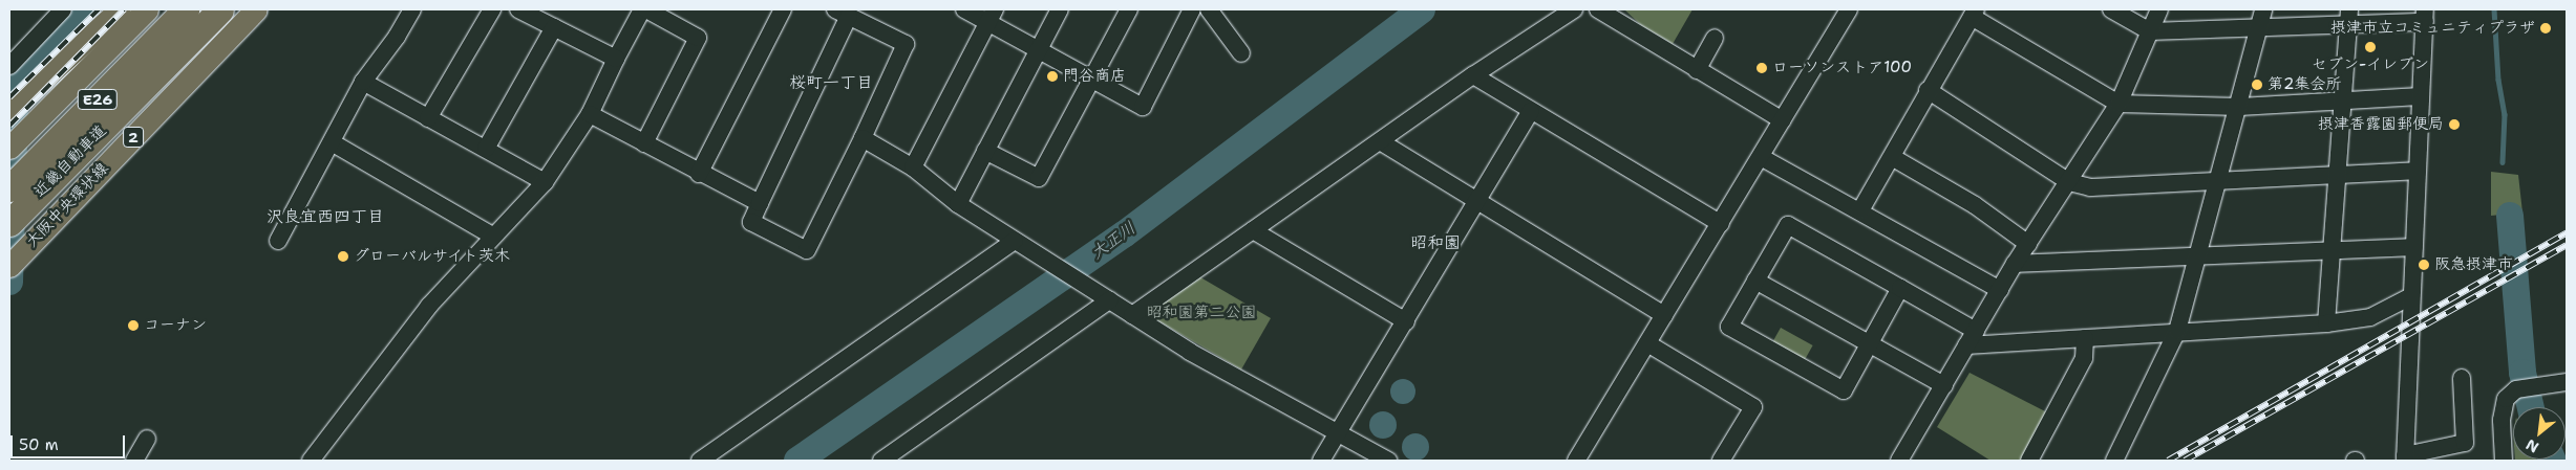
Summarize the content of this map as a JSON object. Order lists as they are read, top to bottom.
{
  "streets": {
    "highway": ["E26", "近畿自動車道"],
    "main road": ["2", "大阪中央環状線"]
  },
  "districts": ["桜町一丁目", "沢良宜西四丁目", "昭和園"],
  "water": ["大正川"],
  "parks": ["昭和園第二公園"],
  "places": [
    "摂津市立コミュニティプラザ",
    "セブン-イレブン",
    "ローソンストア100",
    "門谷商店",
    "第2集会所",
    "摂津香露園郵便局",
    "グローバルサイト茨木",
    "阪急摂津市",
    "コーナン"
  ],
  "scale_bar": "50 m",
  "north": "bottom left"
}
